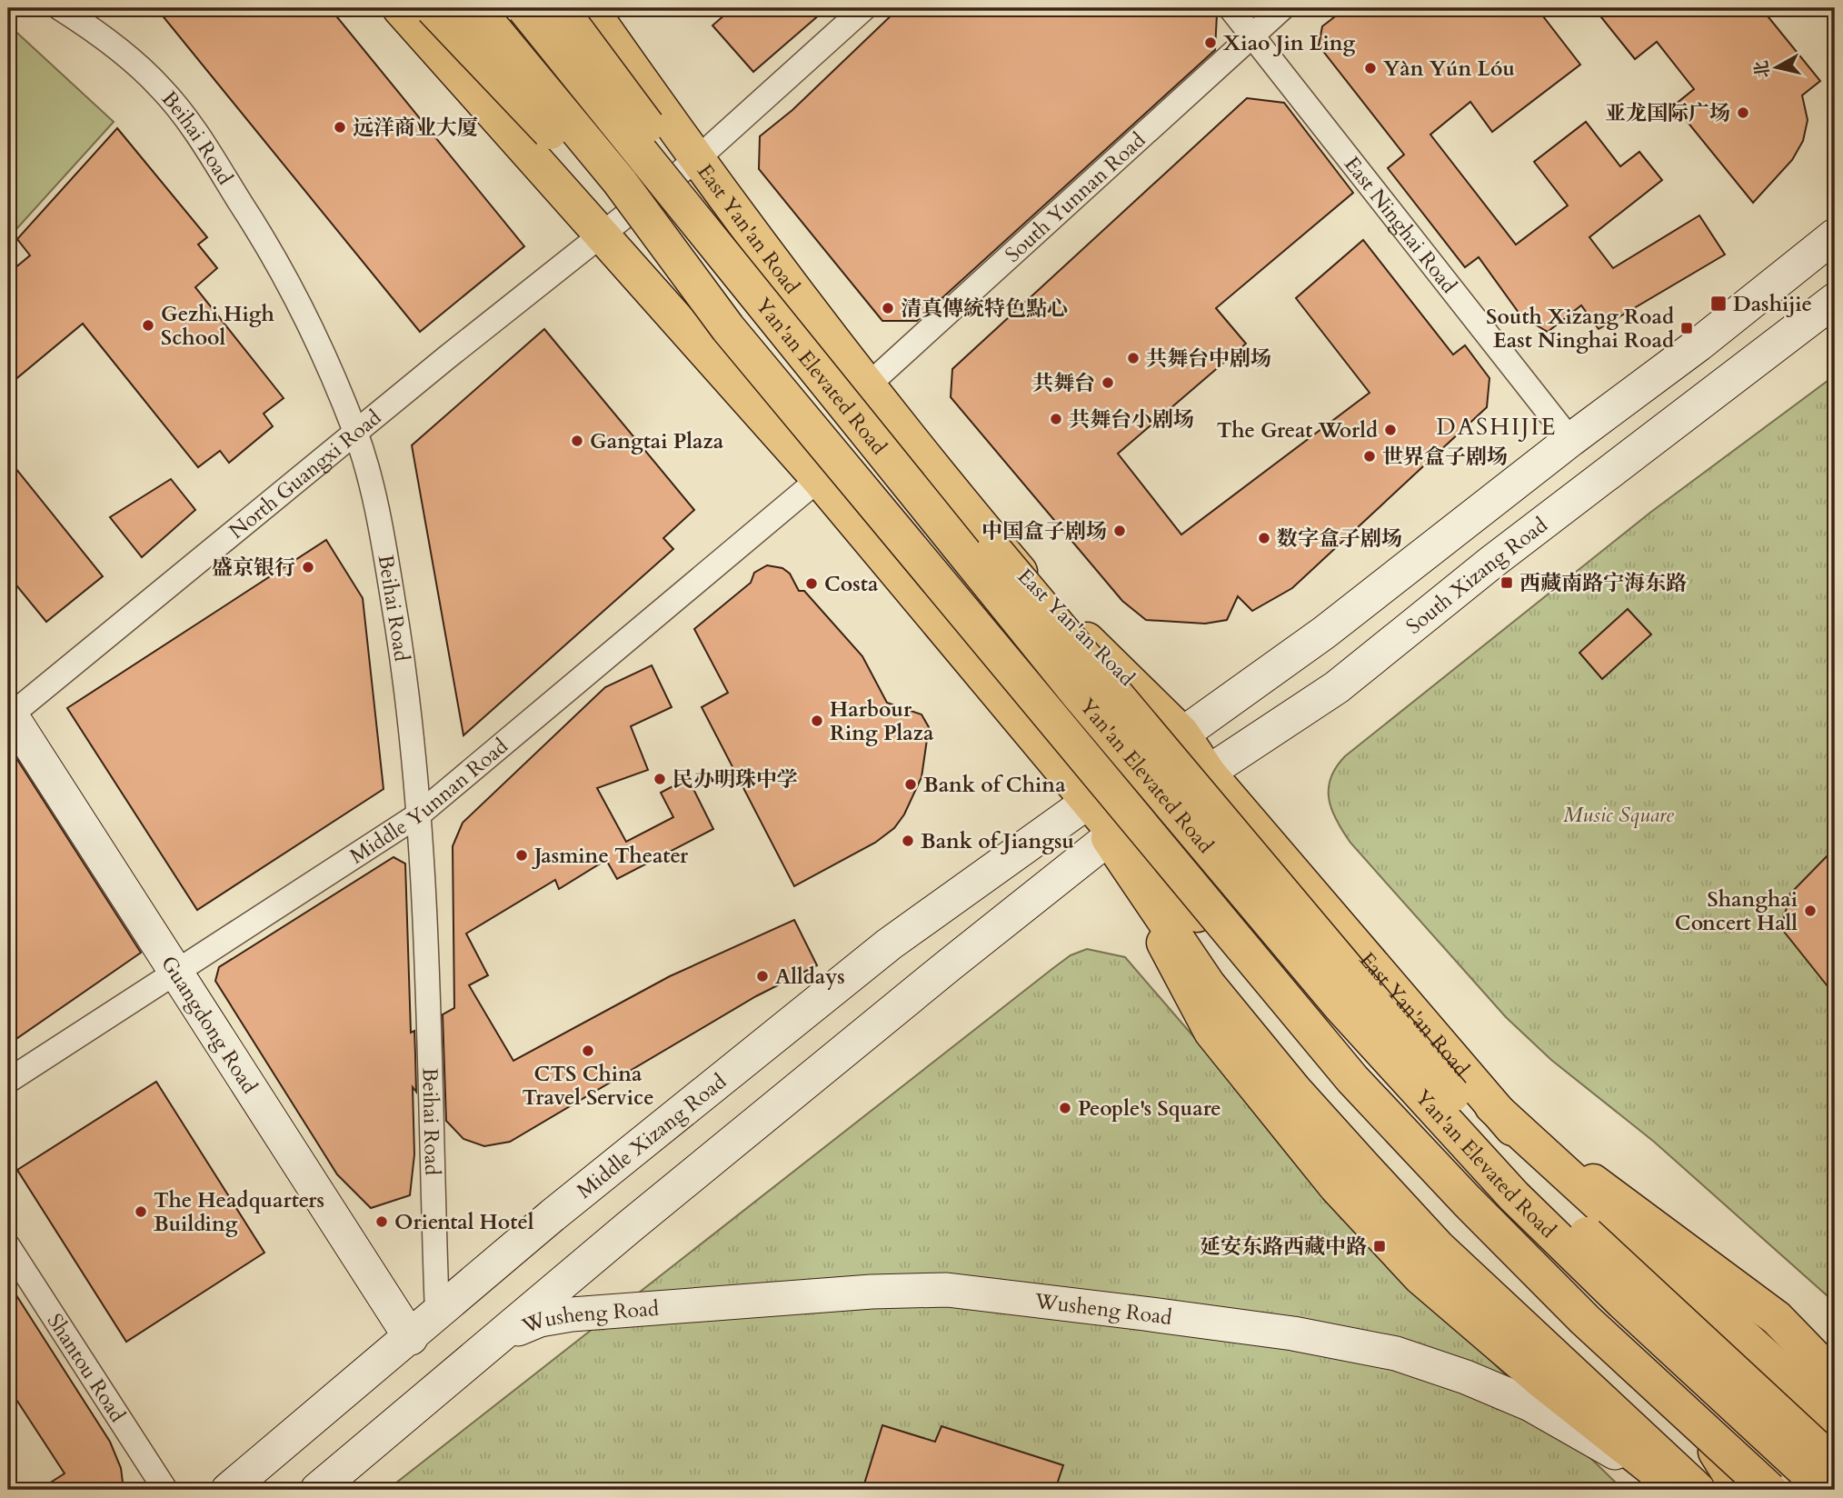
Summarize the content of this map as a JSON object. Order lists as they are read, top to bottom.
{
  "streets": {
    "main road": [
      "East Yan'an Road",
      "Yan'an Elevated Road",
      "South Xizang Road",
      "Guangdong Road",
      "Middle Xizang Road",
      "Wusheng Road"
    ],
    "street": [
      "Beihai Road",
      "South Yunnan Road",
      "East Ninghai Road",
      "North Guangxi Road",
      "Middle Yunnan Road",
      "Shantou Road"
    ]
  },
  "crossings": [
    ["Beihai Road", "North Guangxi Road"],
    ["Beihai Road", "Middle Yunnan Road"],
    ["Beihai Road", "Middle Xizang Road"],
    ["South Yunnan Road", "East Ninghai Road"],
    ["South Yunnan Road", "East Yan'an Road"],
    ["East Yan'an Road", "North Guangxi Road"],
    ["East Yan'an Road", "South Xizang Road"],
    ["East Yan'an Road", "Middle Xizang Road"],
    ["North Guangxi Road", "Guangdong Road"],
    ["Middle Yunnan Road", "Guangdong Road"],
    ["Guangdong Road", "Middle Xizang Road"]
  ],
  "districts": ["DASHIJIE"],
  "parks": ["Music Square"],
  "places": {
    "other": [
      "Xiao Jin Ling",
      "Yàn Yún Lóu",
      "亚龙国际广场",
      "远洋商业大厦",
      "清真傳統特色點心",
      "Gezhi High School",
      "共舞台中剧场",
      "共舞台",
      "共舞台小剧场",
      "The Great World",
      "Gangtai Plaza",
      "世界盒子剧场",
      "中国盒子剧场",
      "数字盒子剧场",
      "盛京银行",
      "Costa",
      "Harbour Ring Plaza",
      "民办明珠中学",
      "Bank of China",
      "Bank of Jiangsu",
      "Jasmine Theater",
      "Shanghai Concert Hall",
      "Alldays",
      "CTS China Travel Service",
      "People's Square",
      "The Headquarters Building",
      "Oriental Hotel"
    ],
    "transit": [
      "Dashijie",
      "South Xizang Road East Ninghai Road",
      "西藏南路宁海东路",
      "延安东路西藏中路"
    ]
  },
  "north": "left"
}
